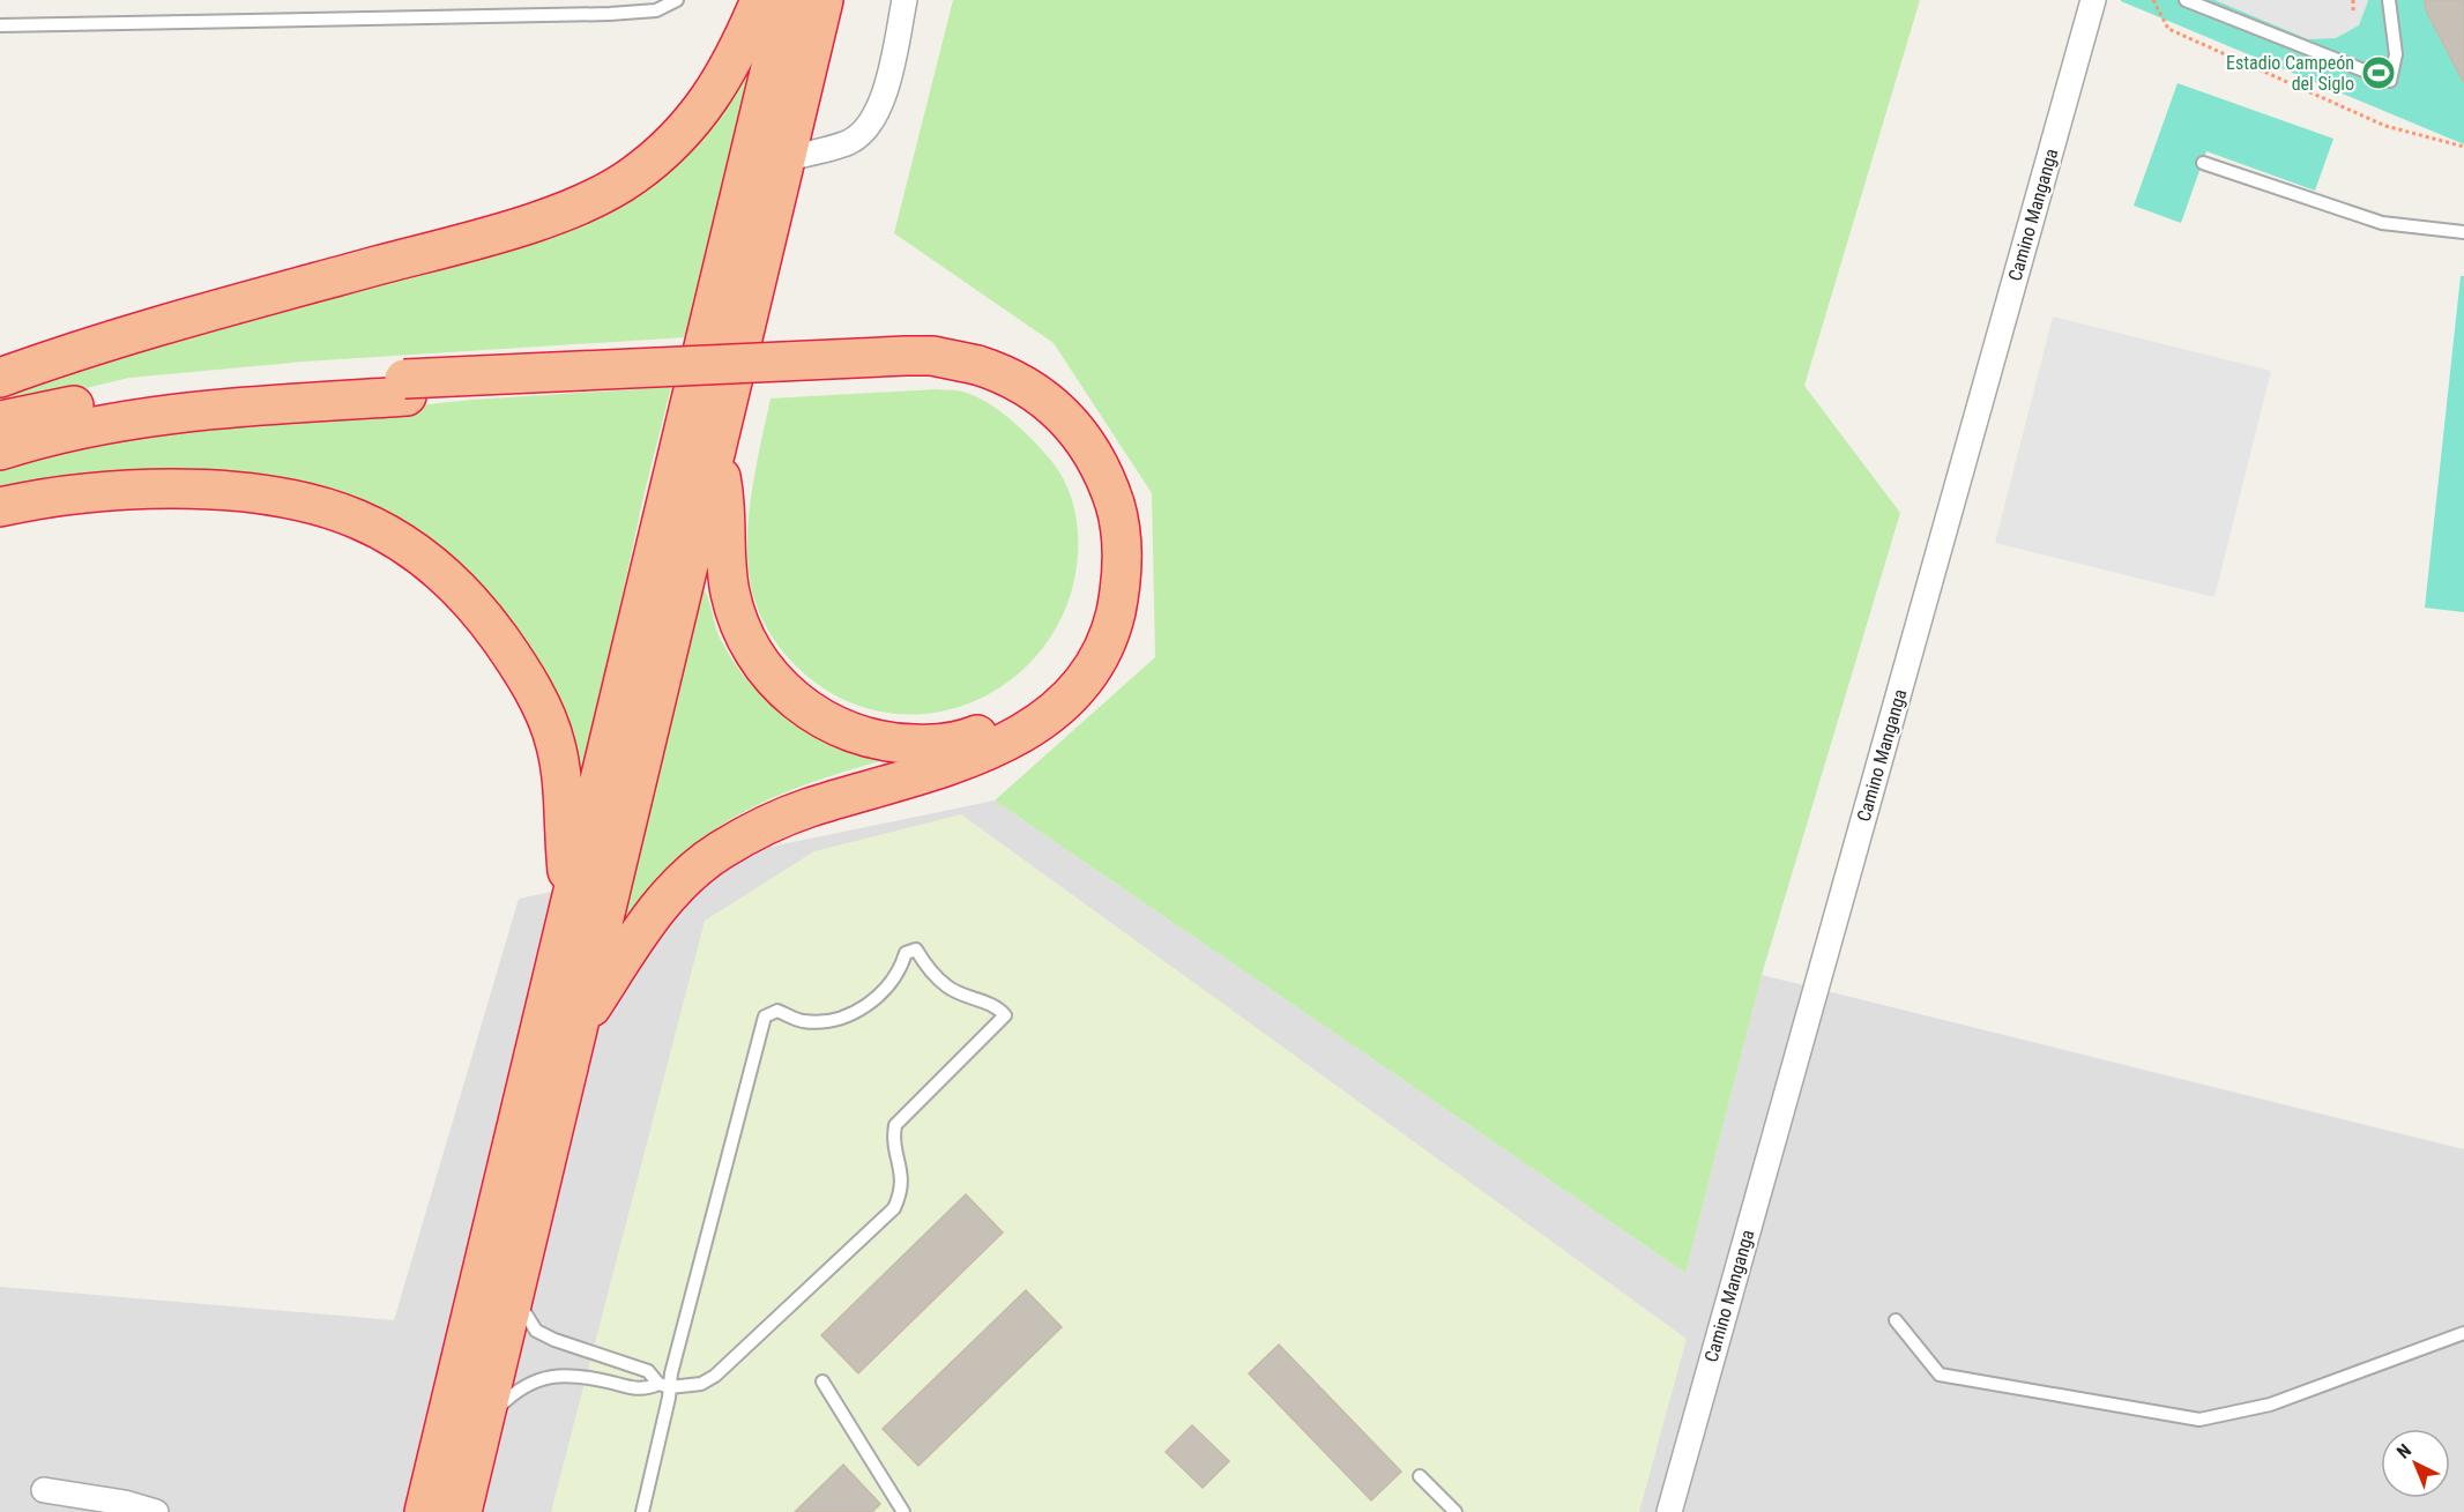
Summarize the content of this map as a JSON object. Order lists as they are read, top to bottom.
{
  "streets": {
    "street": ["Camino Manganga"]
  },
  "places": {
    "sports": ["Estadio Campeón del Siglo"]
  },
  "north": "top left"
}
